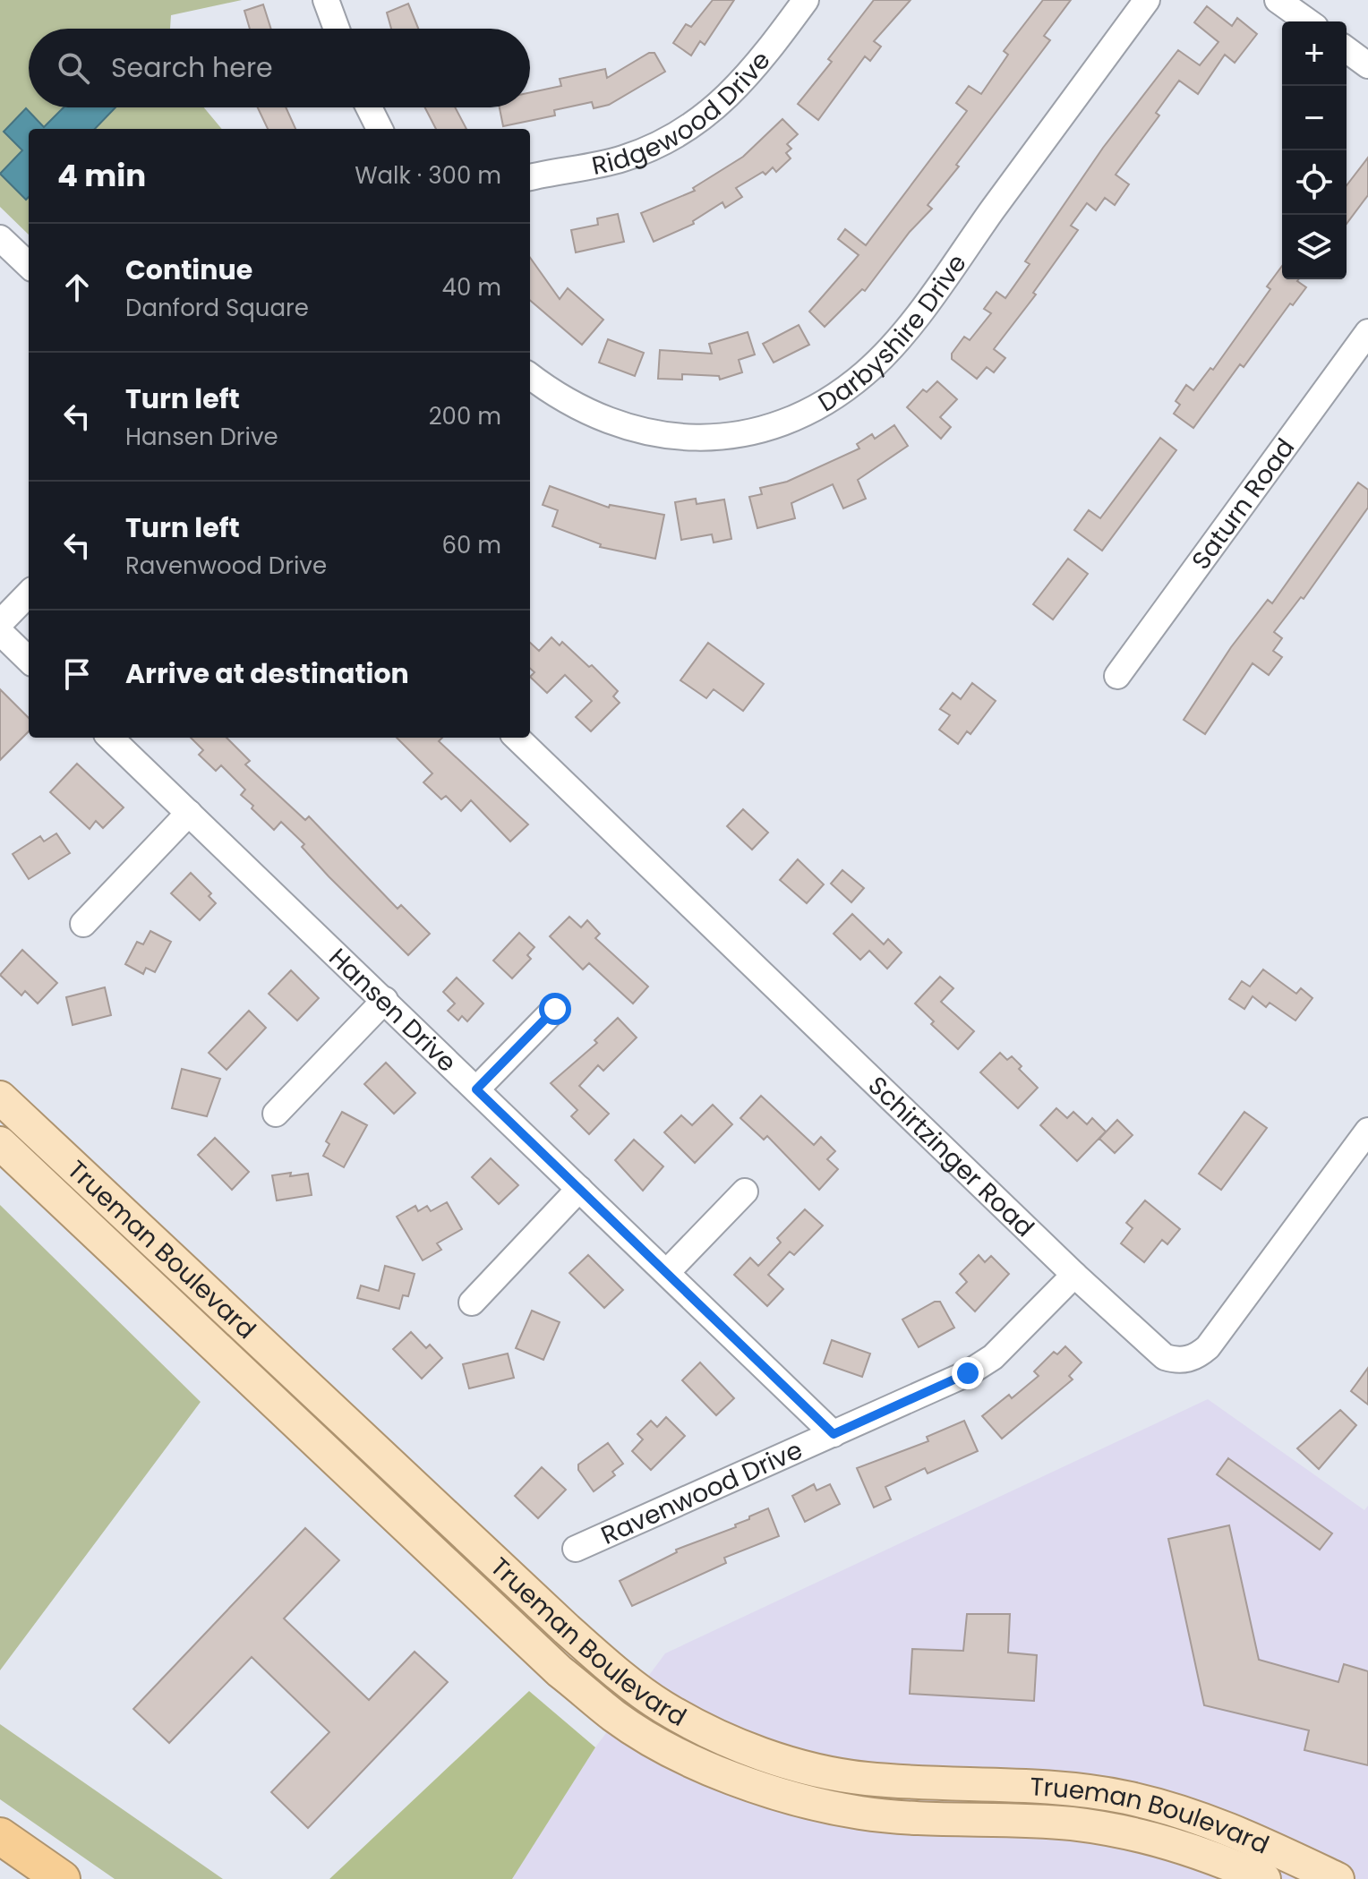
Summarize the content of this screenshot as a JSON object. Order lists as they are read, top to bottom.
{
  "streets": {
    "main road": ["Trueman Boulevard"],
    "street": [
      "Ridgewood Drive",
      "Darbyshire Drive",
      "Saturn Road",
      "Hansen Drive",
      "Schirtzinger Road",
      "Ravenwood Drive"
    ]
  },
  "crossings": [
    ["Hansen Drive", "Ravenwood Drive"],
    ["Schirtzinger Road", "Ravenwood Drive"]
  ],
  "page": {
    "map_buttons": ["+", "−"],
    "search": "Search here",
    "heading": ["4 min", "Walk · 300 m"],
    "list": [
      ["Continue", "Danford Square", "40 m"],
      ["Turn left", "Hansen Drive", "200 m"],
      ["Turn left", "Ravenwood Drive", "60 m"],
      "Arrive at destination"
    ]
  }
}
